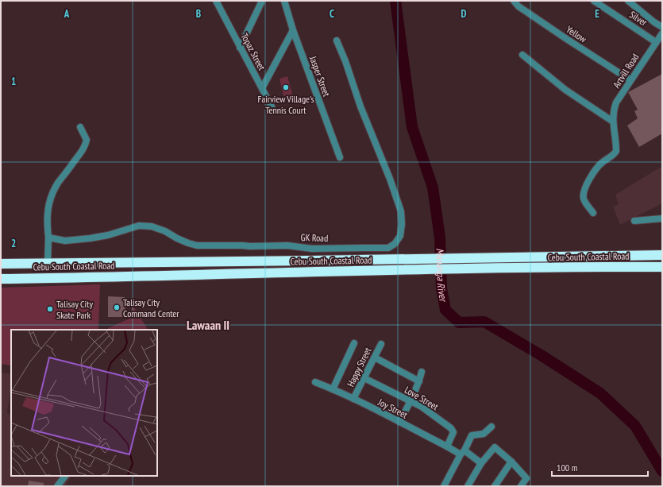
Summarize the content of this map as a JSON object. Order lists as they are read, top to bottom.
{
  "streets": {
    "highway": ["Cebu South Coastal Road"],
    "street": [
      "Silver",
      "Yellow",
      "Topaz Street",
      "Artvill Road",
      "Jasper Street",
      "GK Road",
      "Happy Street",
      "Love Street",
      "Joy Street"
    ]
  },
  "crossings": [
    ["Silver", "Artvill Road"],
    ["Yellow", "Artvill Road"],
    ["Happy Street", "Love Street"],
    ["Happy Street", "Joy Street"],
    ["Love Street", "Joy Street"]
  ],
  "districts": ["Lawaan II"],
  "water": ["Mananga River"],
  "places": ["Fairview Village's Tennis Court", "Talisay City Command Center", "Talisay City Skate Park"],
  "scale_bar": "100 m",
  "grid": {
    "columns": [
      "A",
      "B",
      "C",
      "D",
      "E"
    ],
    "rows": ["1", "2"]
  }
}
